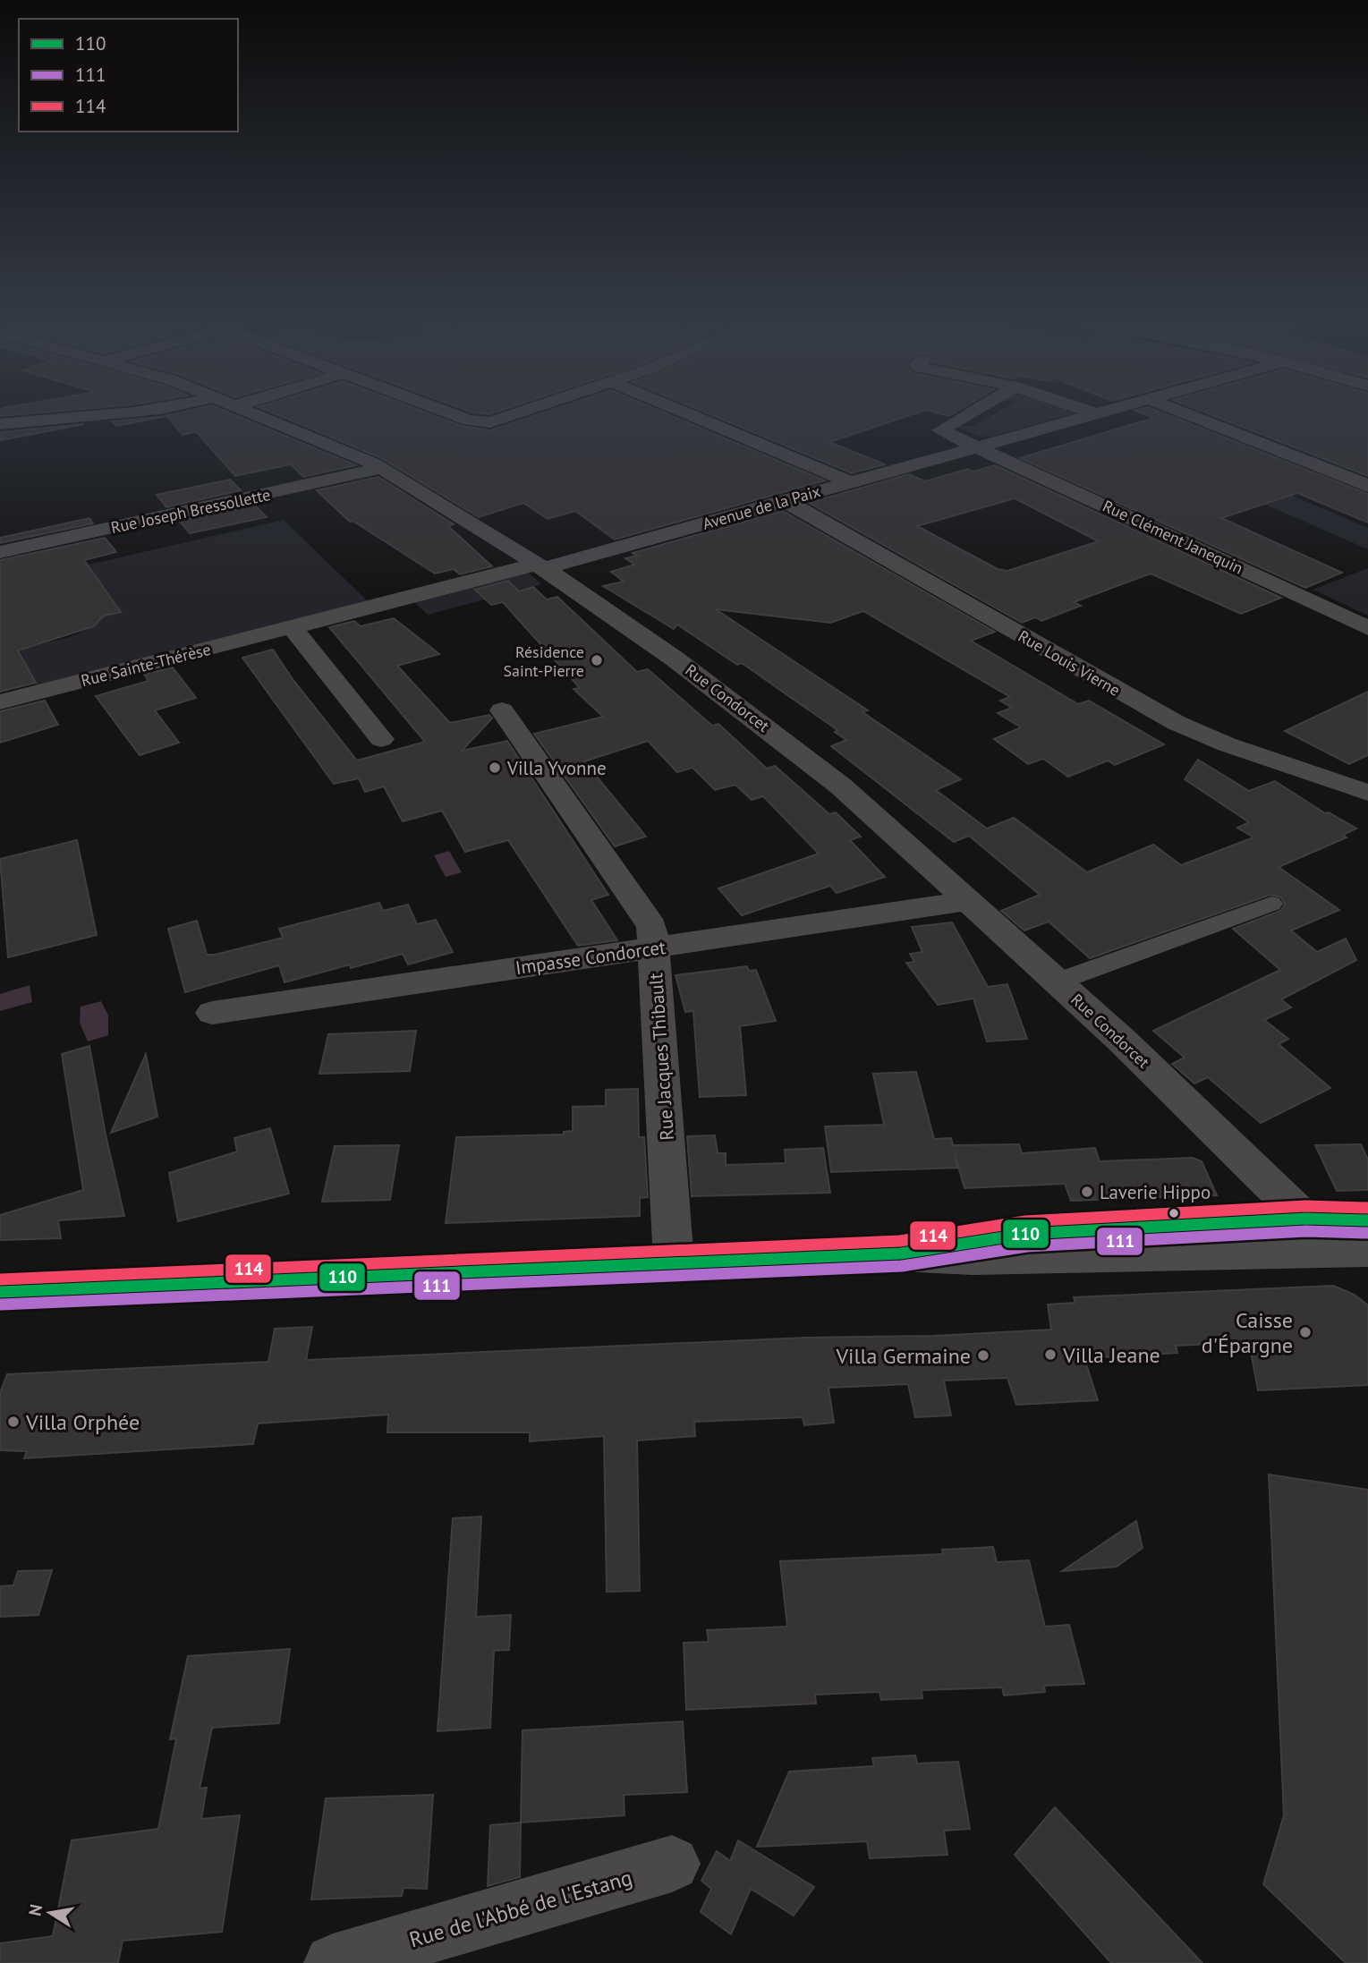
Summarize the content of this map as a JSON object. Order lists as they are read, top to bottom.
{
  "streets": {
    "street": [
      "Avenue de la Paix",
      "Rue Joseph Bressollette",
      "Rue Clément Janequin",
      "Rue Louis Vierne",
      "Rue Sainte-Thérèse",
      "Rue Condorcet",
      "Impasse Condorcet",
      "Rue Jacques Thibault",
      "Rue de l'Abbé de l'Estang"
    ]
  },
  "crossings": [
    ["Avenue de la Paix", "Rue Clément Janequin"],
    ["Avenue de la Paix", "Rue Louis Vierne"],
    ["Avenue de la Paix", "Rue Sainte-Thérèse"],
    ["Avenue de la Paix", "Rue Condorcet"],
    ["Rue Joseph Bressollette", "Rue Condorcet"],
    ["Rue Sainte-Thérèse", "Rue Condorcet"],
    ["Rue Condorcet", "Impasse Condorcet"],
    ["Impasse Condorcet", "Rue Jacques Thibault"]
  ],
  "places": [
    "Résidence Saint-Pierre",
    "Villa Yvonne",
    "Laverie Hippo",
    "Caisse d'Épargne",
    "Villa Jeane",
    "Villa Germaine",
    "Villa Orphée"
  ],
  "lines": ["transit line 114", "transit line 110", "transit line 111"],
  "legend": ["110", "111", "114"],
  "north": "left"
}
